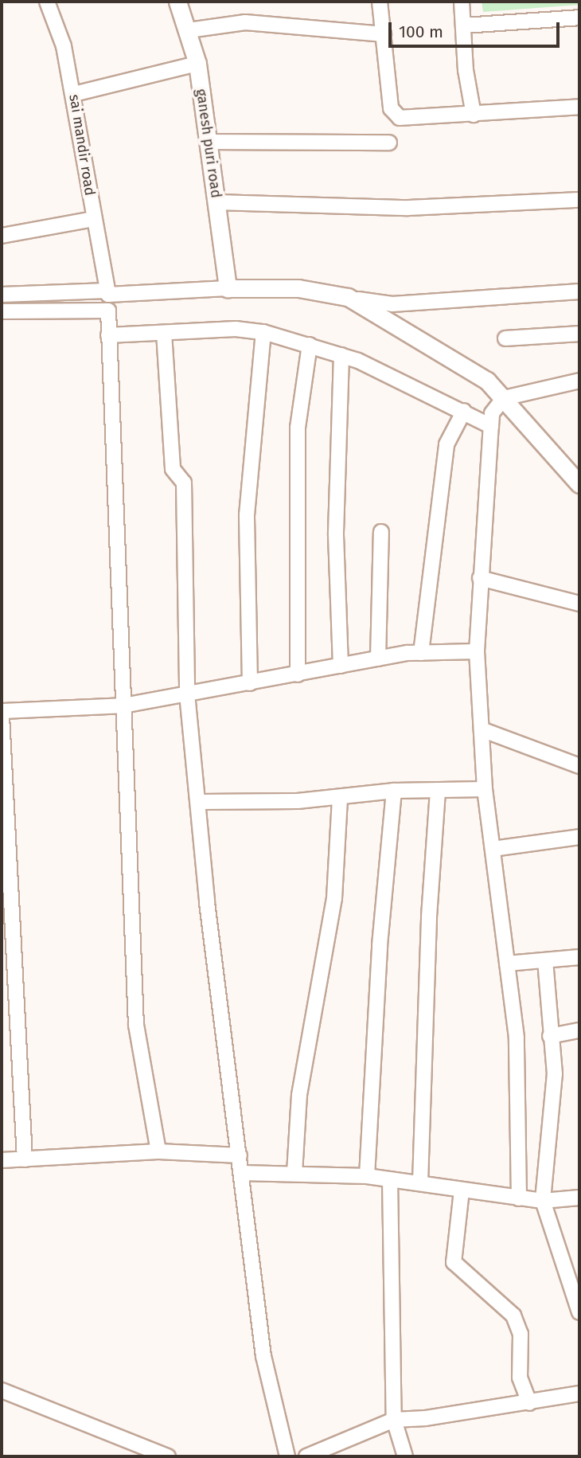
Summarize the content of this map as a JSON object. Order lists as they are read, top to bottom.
{
  "streets": {
    "street": ["ganesh puri road", "sai mandir road"]
  },
  "scale_bar": "100 m"
}
